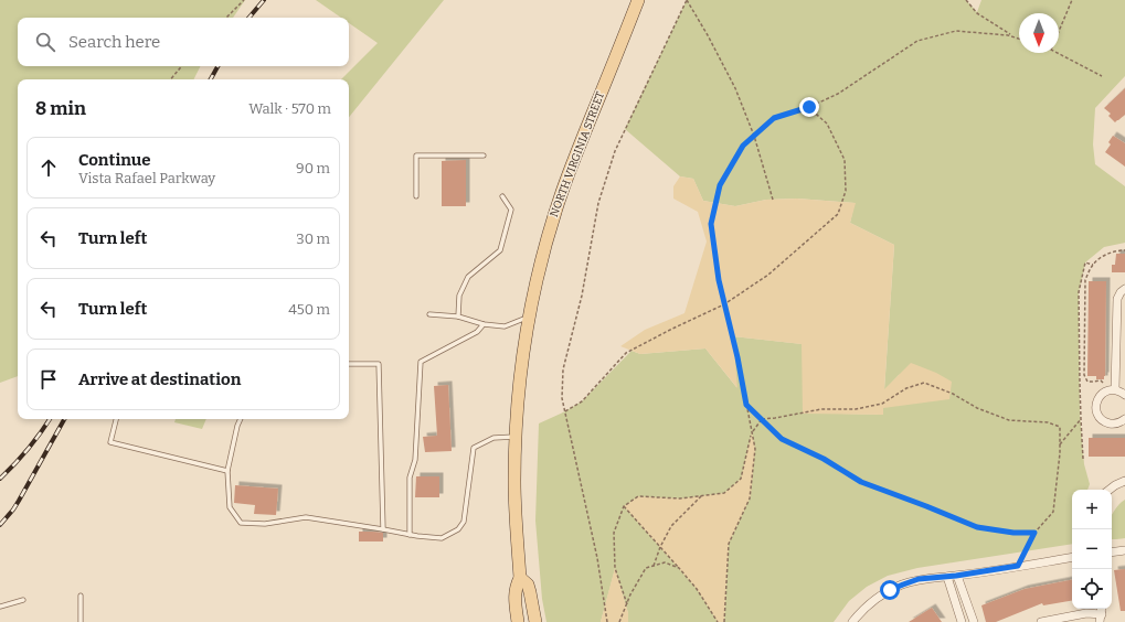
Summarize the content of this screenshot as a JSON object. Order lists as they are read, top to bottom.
{
  "streets": {
    "main road": ["NORTH VIRGINIA STREET"]
  },
  "north": "bottom",
  "page": {
    "search": "Search here",
    "heading": ["8 min", "Walk · 570 m"],
    "list": [
      ["Continue", "Vista Rafael Parkway", "90 m"],
      ["Turn left", "30 m"],
      ["Turn left", "450 m"],
      "Arrive at destination"
    ],
    "map_buttons": ["+", "−"]
  }
}
